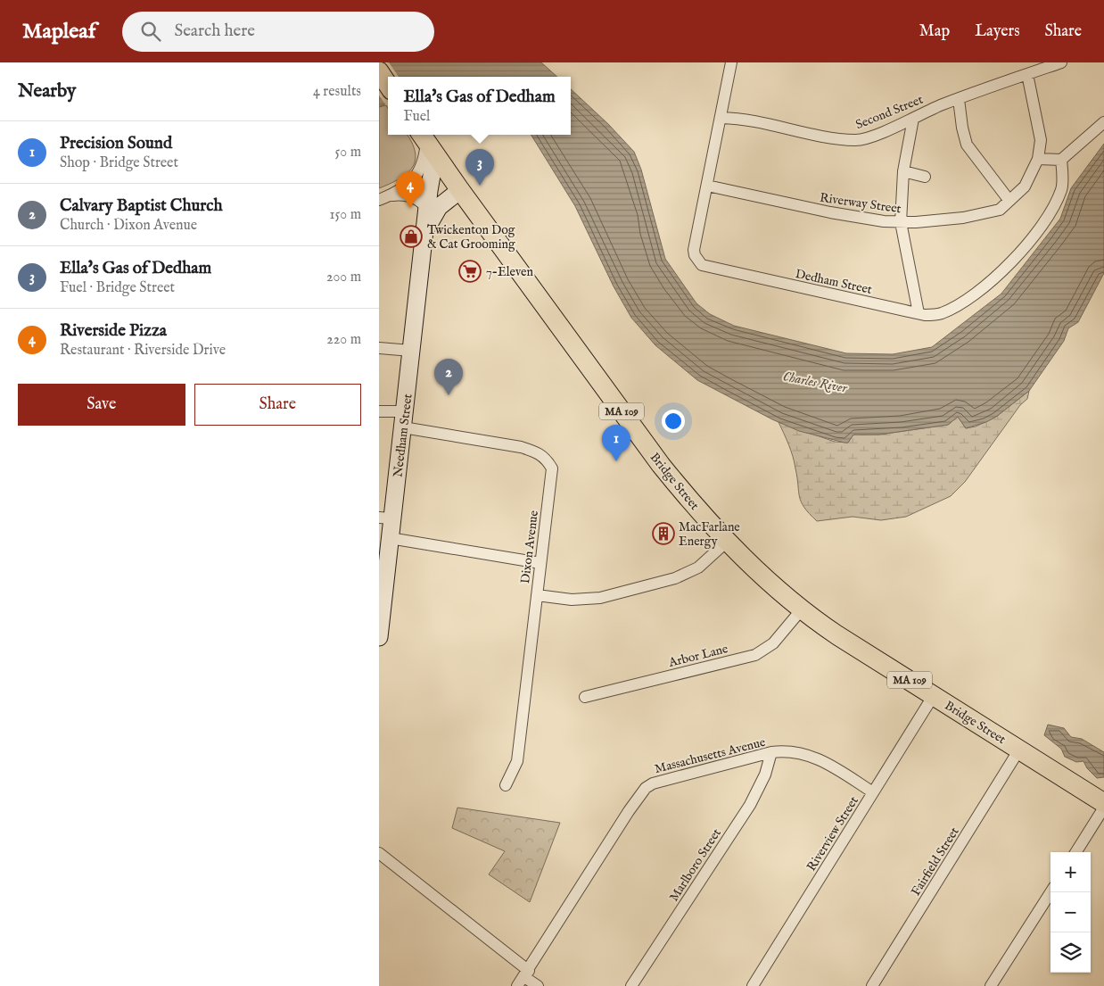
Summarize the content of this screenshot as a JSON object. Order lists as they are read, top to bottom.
{
  "streets": {
    "main road": ["MA 109", "Needham Street", "Bridge Street"],
    "street": [
      "Second Street",
      "Riverway Street",
      "Dedham Street",
      "Dixon Avenue",
      "Arbor Lane",
      "Massachusetts Avenue",
      "Riverview Street",
      "Fairfield Street",
      "Marlboro Street"
    ]
  },
  "crossings": [
    ["Second Street", "Dedham Street"],
    ["Riverway Street", "Dedham Street"],
    ["Needham Street", "Bridge Street"],
    ["Needham Street", "Dixon Avenue"],
    ["Bridge Street", "Arbor Lane"],
    ["Bridge Street", "Riverview Street"],
    ["Bridge Street", "Fairfield Street"],
    ["Massachusetts Avenue", "Riverview Street"],
    ["Massachusetts Avenue", "Marlboro Street"]
  ],
  "water": ["Charles River"],
  "places": {
    "shop": ["Twickenton Dog & Cat Grooming"],
    "supermarket": ["7-Eleven"],
    "building": ["MacFarlane Energy"]
  },
  "page": {
    "header": "Mapleaf",
    "search": "Search here",
    "nav": ["Map", "Layers", "Share"],
    "heading": ["Nearby", "4 results"],
    "popup": ["Ella's Gas of Dedham", "Fuel"],
    "list": [
      {
        "mark": "1",
        "name": "Precision Sound",
        "note": "Shop · Bridge Street",
        "value": "50 m"
      },
      {
        "mark": "2",
        "name": "Calvary Baptist Church",
        "note": "Church · Dixon Avenue",
        "value": "150 m"
      },
      {
        "mark": "3",
        "name": "Ella's Gas of Dedham",
        "note": "Fuel · Bridge Street",
        "value": "200 m"
      },
      {
        "mark": "4",
        "name": "Riverside Pizza",
        "note": "Restaurant · Riverside Drive",
        "value": "220 m"
      }
    ],
    "pins": [
      "3",
      "4",
      "2",
      "1"
    ],
    "buttons": ["Save", "Share"],
    "map_buttons": ["+", "−"]
  }
}
